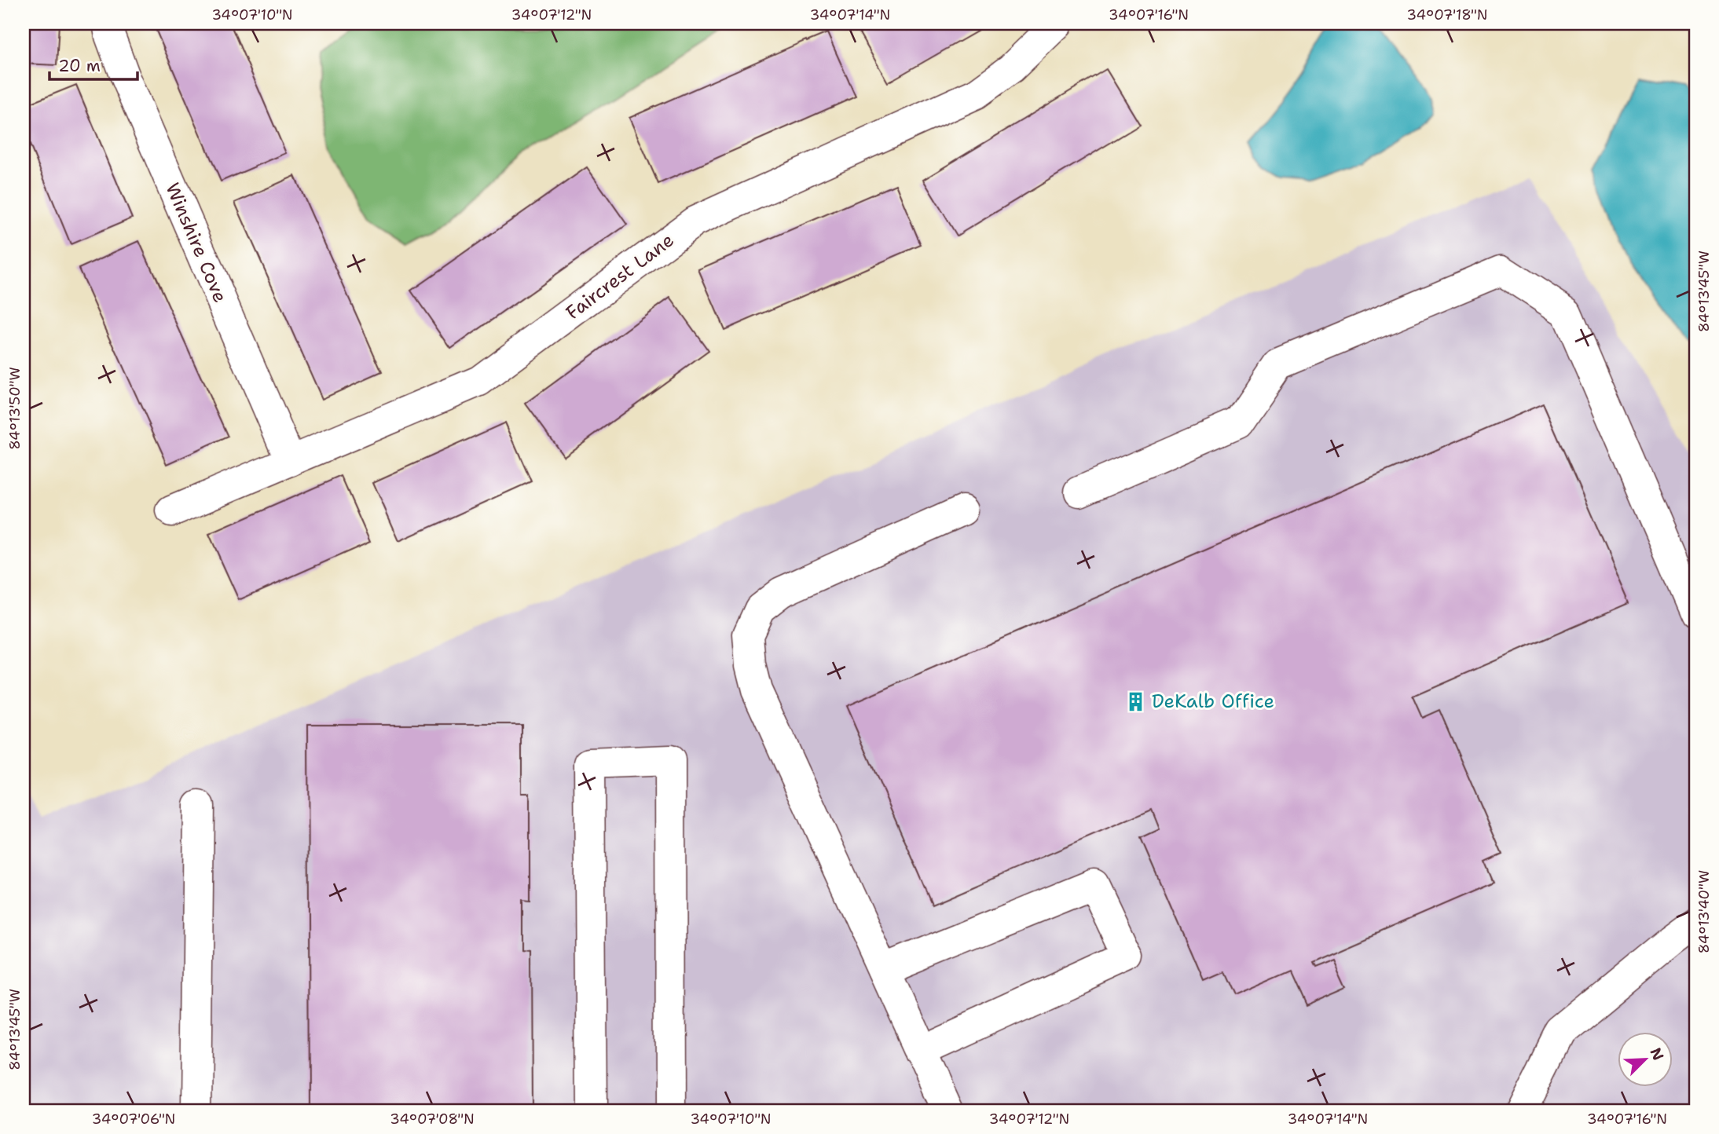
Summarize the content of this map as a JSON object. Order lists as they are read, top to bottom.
{
  "streets": {
    "street": ["Winshire Cove", "Faircrest Lane"]
  },
  "crossings": [
    ["Winshire Cove", "Faircrest Lane"]
  ],
  "places": {
    "building": ["DeKalb Office"]
  },
  "scale_bar": "20 m",
  "north": "top right",
  "coordinates": [
    "34°07'10\"N",
    "34°07'12\"N",
    "34°07'14\"N",
    "34°07'16\"N",
    "34°07'18\"N",
    "84°13'45\"W",
    "84°13'50\"W",
    "84°13'40\"W",
    "34°07'06\"N",
    "34°07'08\"N"
  ]
}
